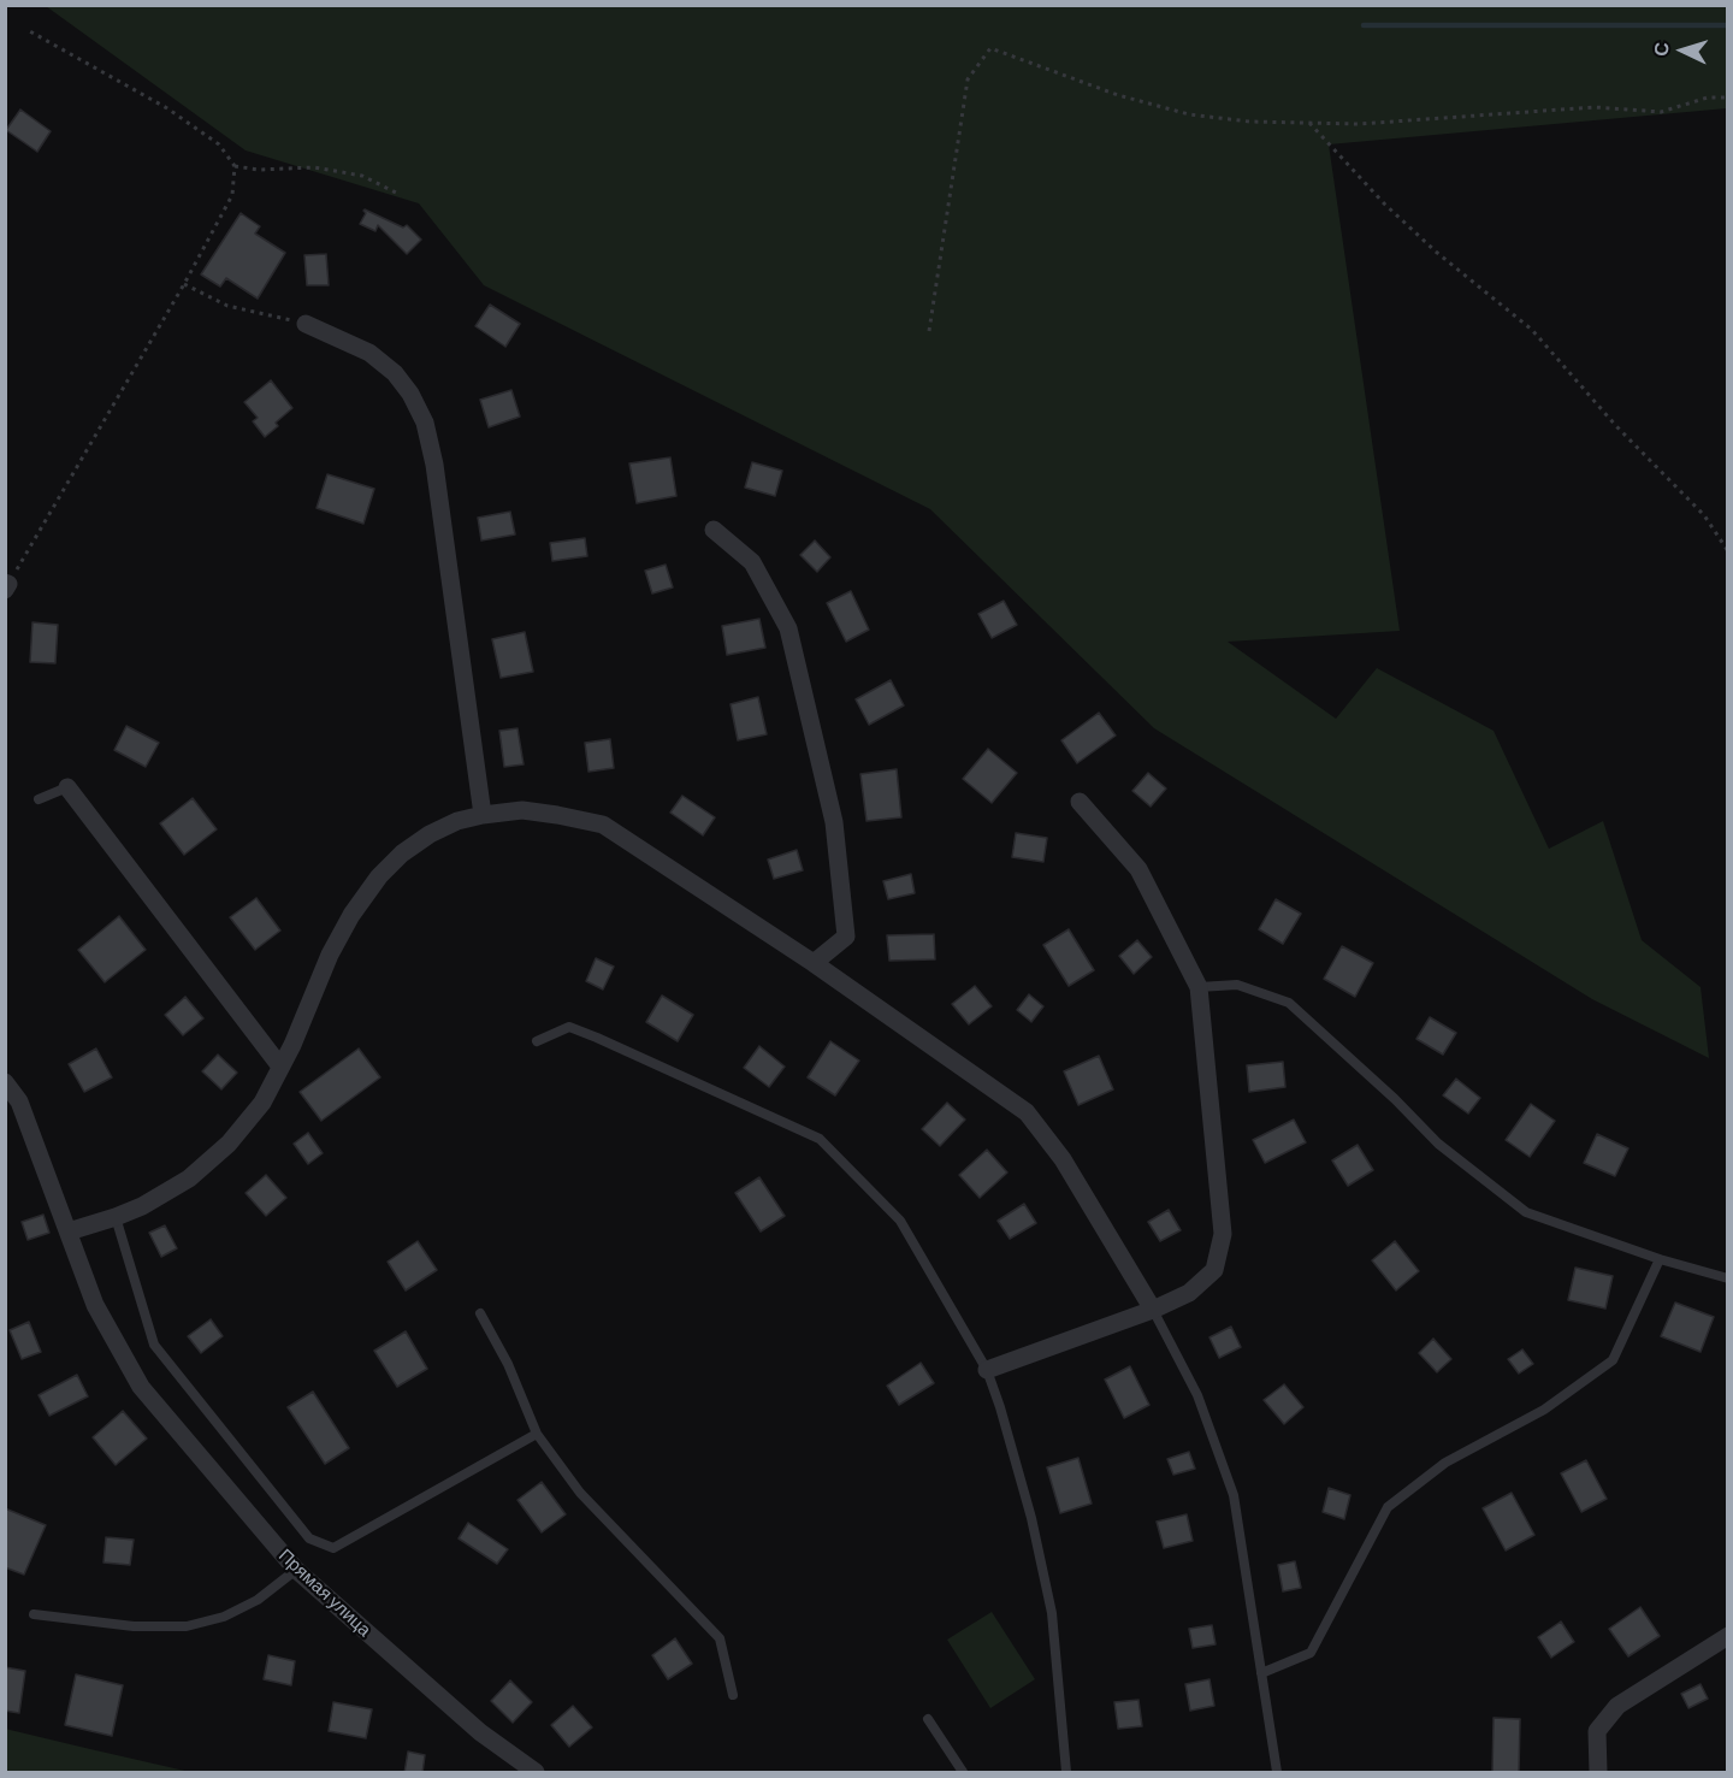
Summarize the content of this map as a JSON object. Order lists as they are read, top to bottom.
{
  "streets": {
    "street": ["Прямая улица"]
  },
  "north": "left"
}
